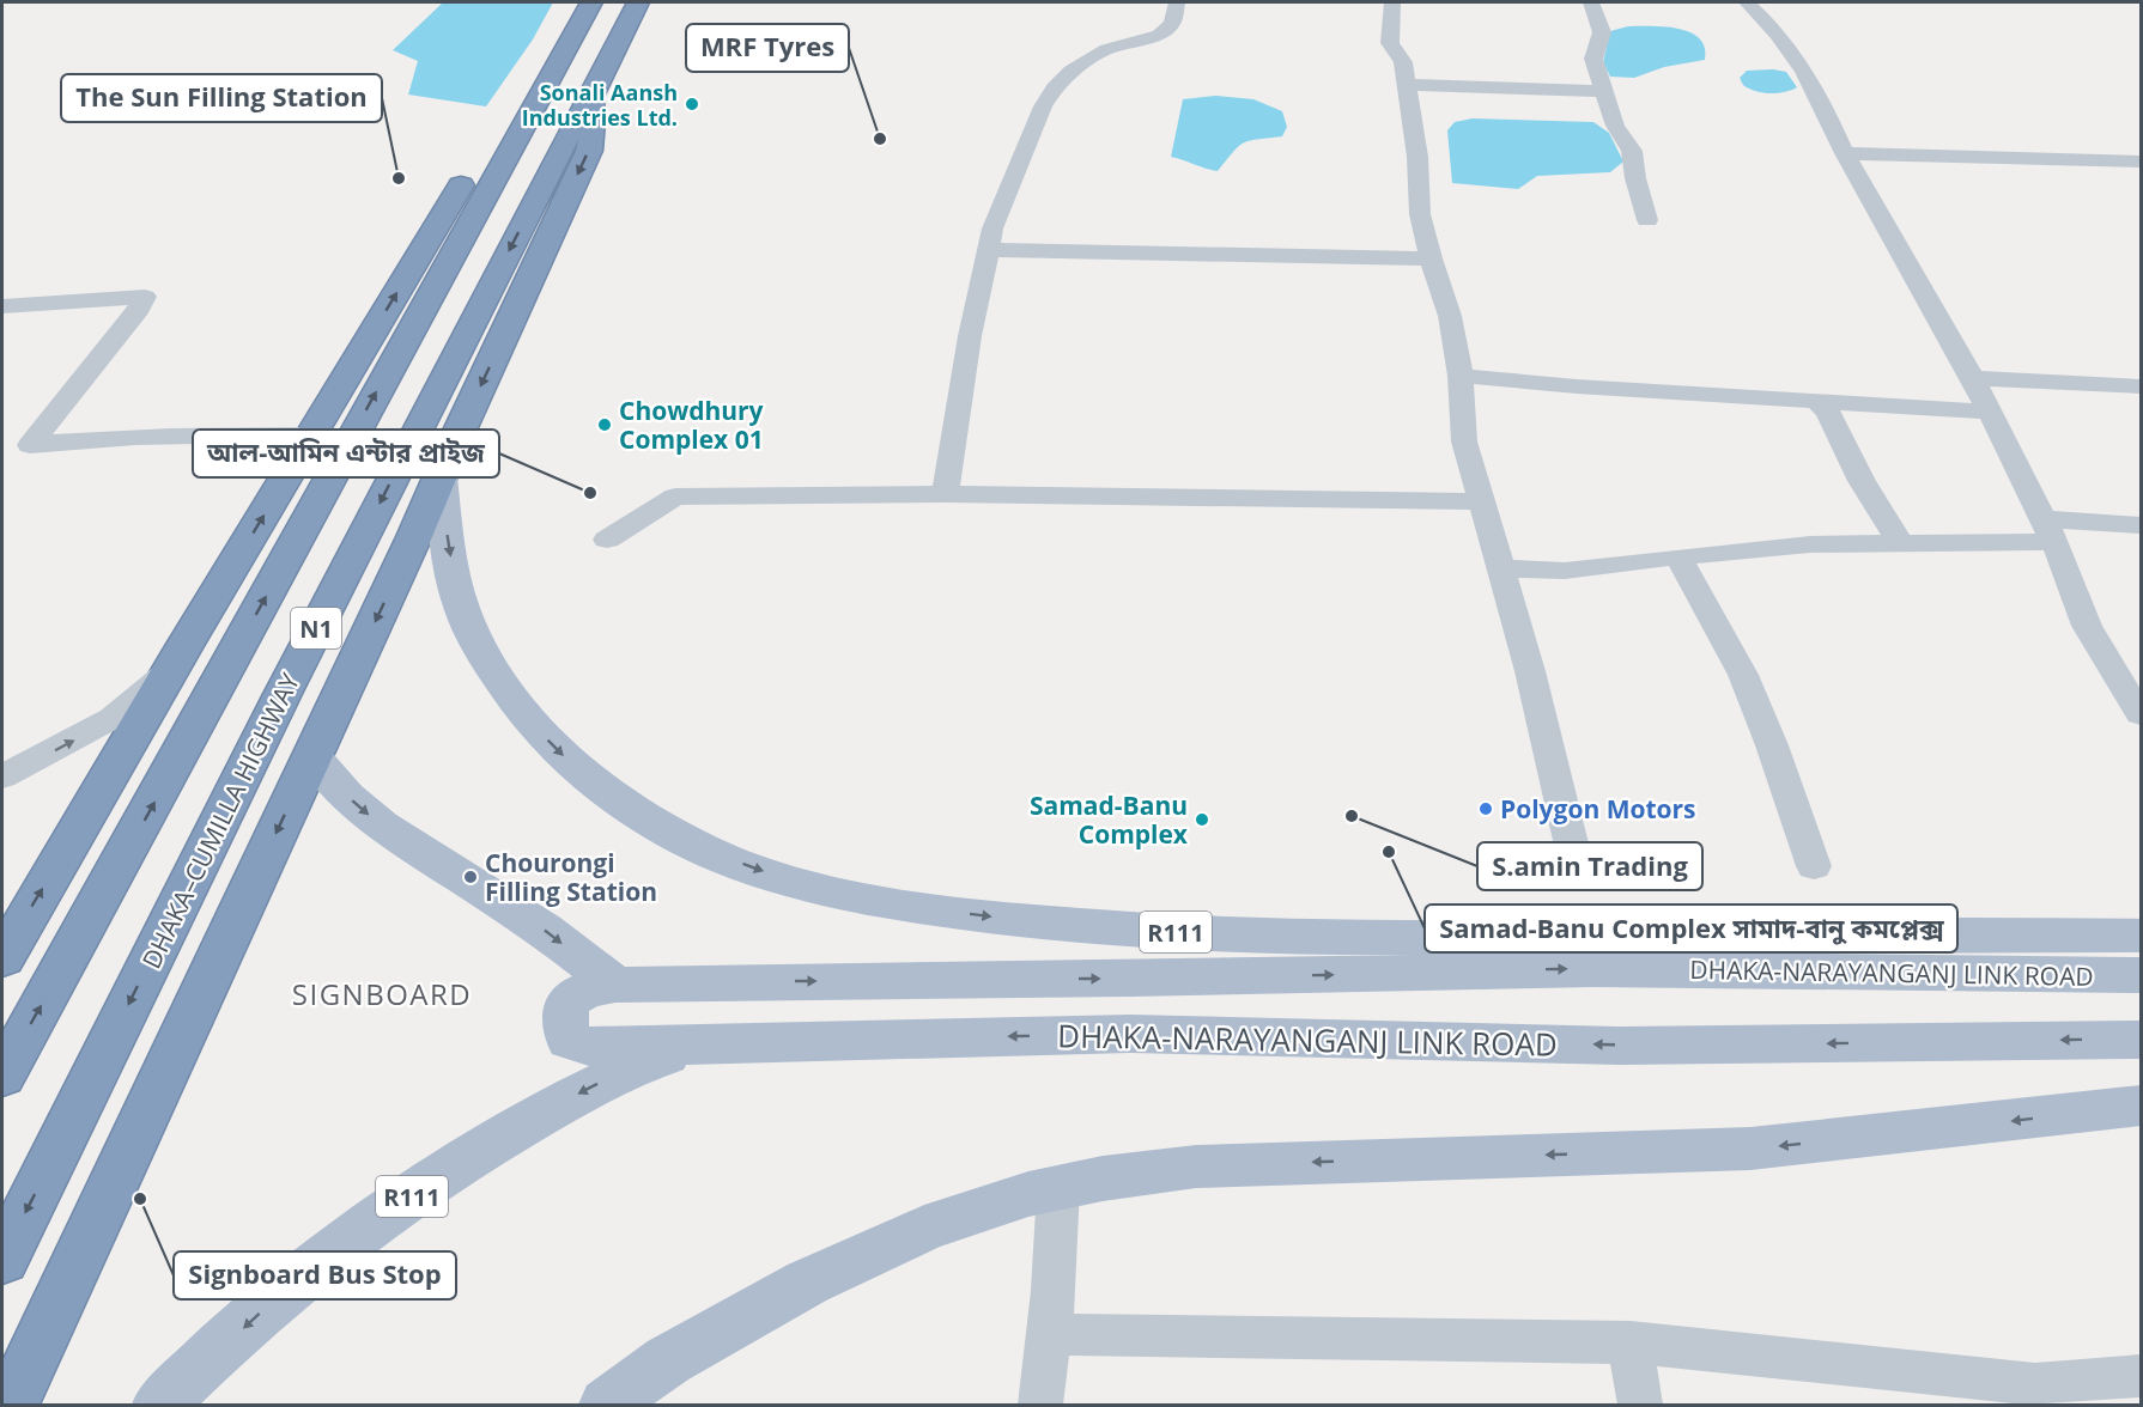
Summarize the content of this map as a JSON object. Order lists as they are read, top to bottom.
{
  "streets": {
    "highway": ["N1", "DHAKA–CUMILLA HIGHWAY"],
    "main road": ["R111", "DHAKA-NARAYANGANJ LINK ROAD"]
  },
  "crossings": [
    ["R111", "DHAKA-NARAYANGANJ LINK ROAD"]
  ],
  "districts": ["SIGNBOARD"],
  "places": [
    "Sonali Aansh Industries Ltd.",
    "MRF Tyres",
    "The Sun Filling Station",
    "Chowdhury Complex 01",
    "আল-আমিন এন্টার প্রাইজ",
    "Polygon Motors",
    "S.amin Trading",
    "Samad-Banu Complex",
    "Samad-Banu Complex সামাদ-বানু কমপ্লেক্স",
    "Chourongi Filling Station",
    "Signboard Bus Stop"
  ]
}
